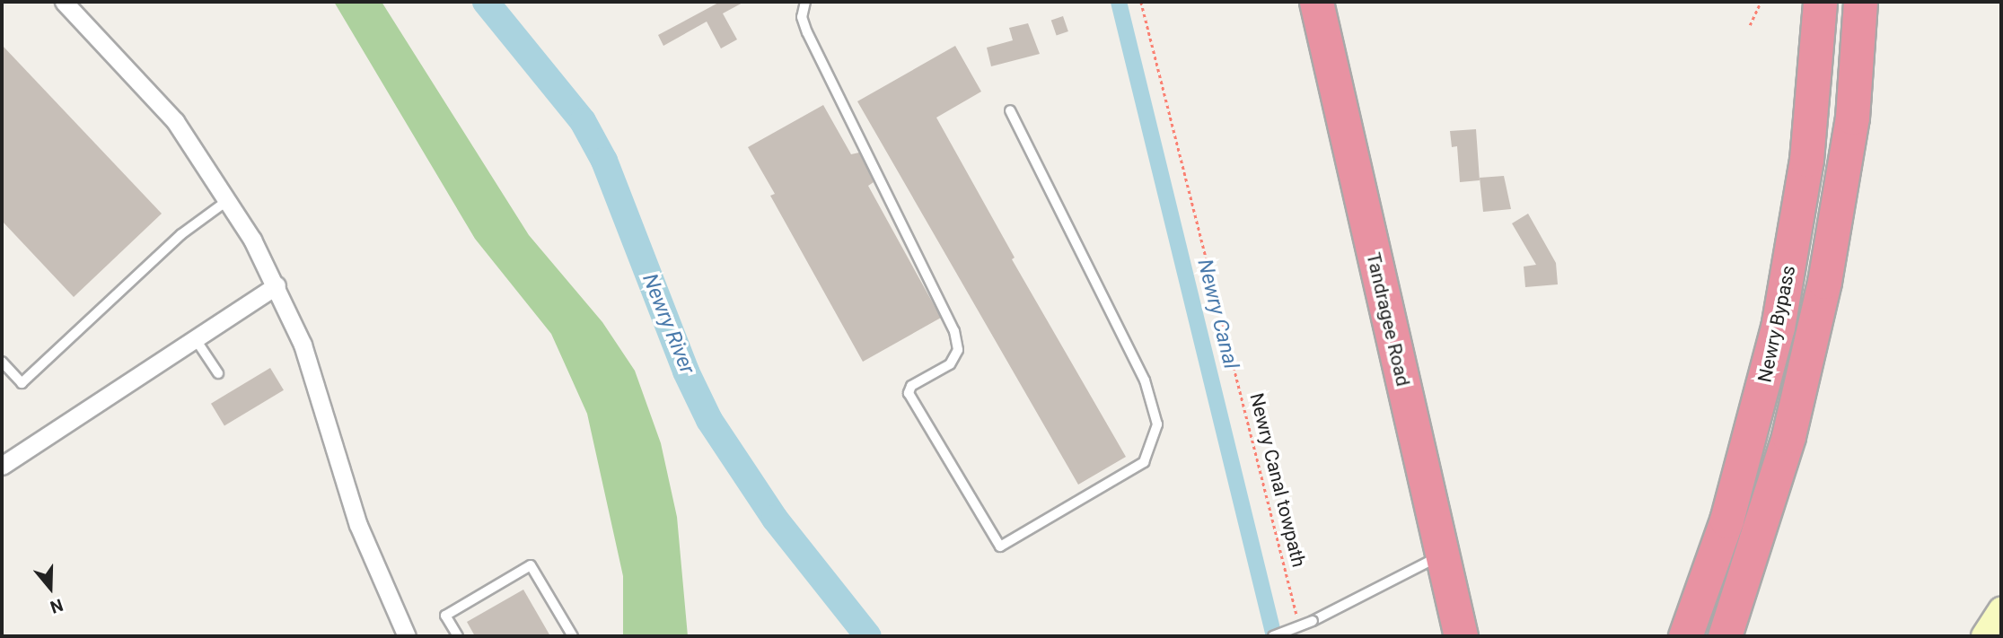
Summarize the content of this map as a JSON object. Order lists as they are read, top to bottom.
{
  "streets": {
    "highway": ["Tandragee Road", "Newry Bypass"],
    "path": ["Newry Canal towpath"]
  },
  "water": ["Newry Canal", "Newry River"],
  "north": "bottom"
}
